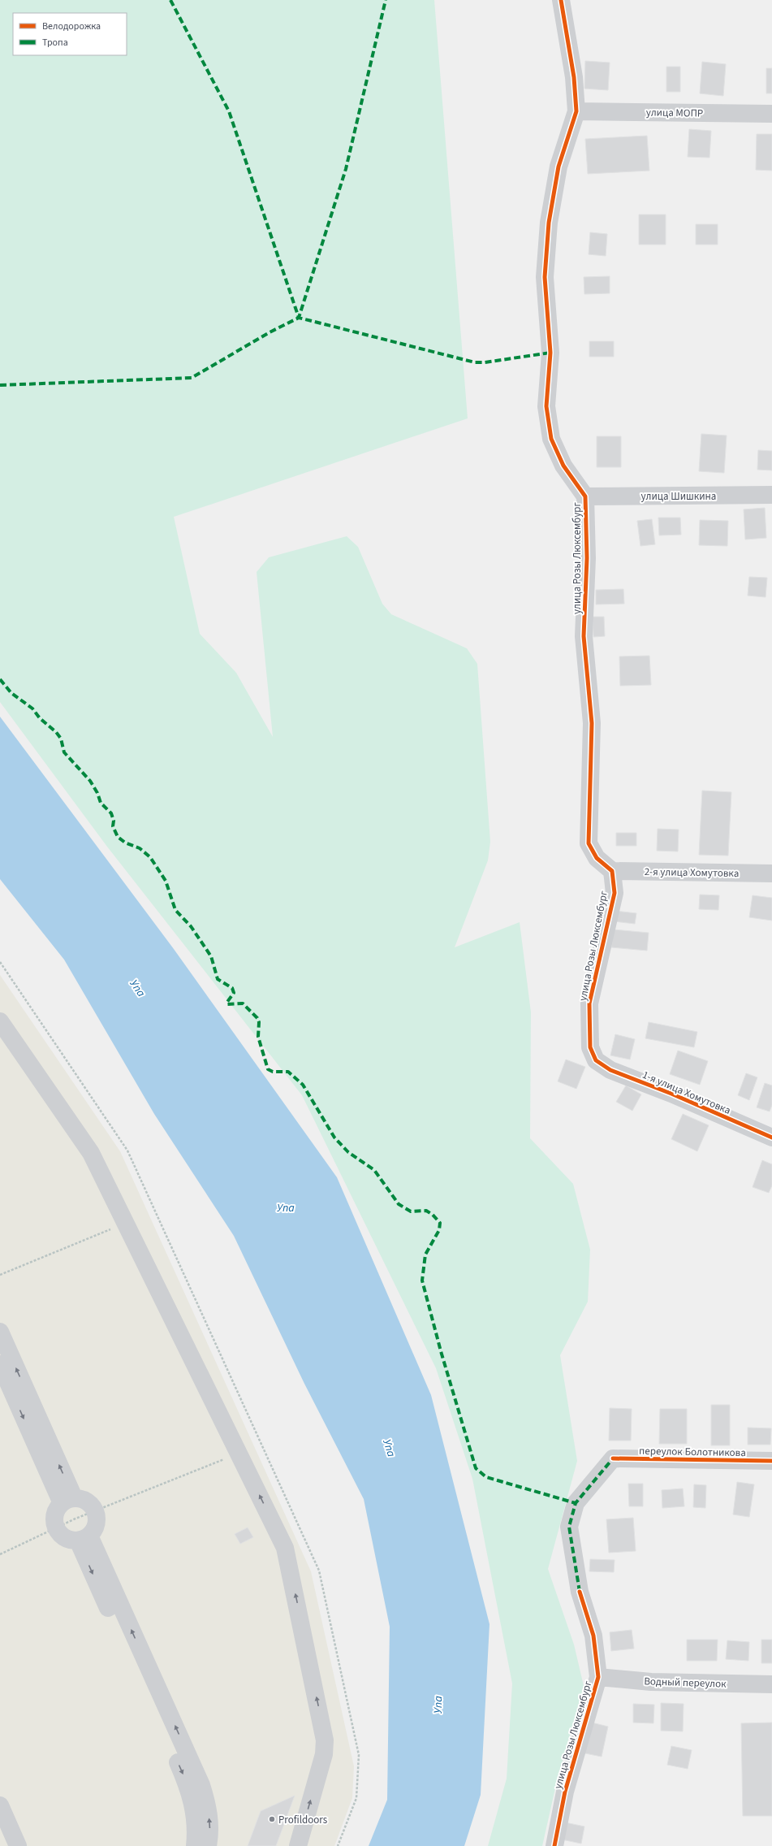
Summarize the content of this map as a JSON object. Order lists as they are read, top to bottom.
{
  "streets": {
    "street": [
      "улица МОПР",
      "улица Шишкина",
      "улица Розы Люксембург",
      "2-я улица Хомутовка",
      "1-я улица Хомутовка",
      "переулок Болотникова",
      "Водный переулок"
    ]
  },
  "crossings": [
    ["улица МОПР", "улица Розы Люксембург"],
    ["улица Шишкина", "улица Розы Люксембург"],
    ["улица Розы Люксембург", "2-я улица Хомутовка"],
    ["улица Розы Люксембург", "1-я улица Хомутовка"],
    ["улица Розы Люксембург", "переулок Болотникова"],
    ["улица Розы Люксембург", "Водный переулок"]
  ],
  "water": ["Упа"],
  "places": ["Profildoors"],
  "legend": ["Велодорожка", "Тропа"]
}
